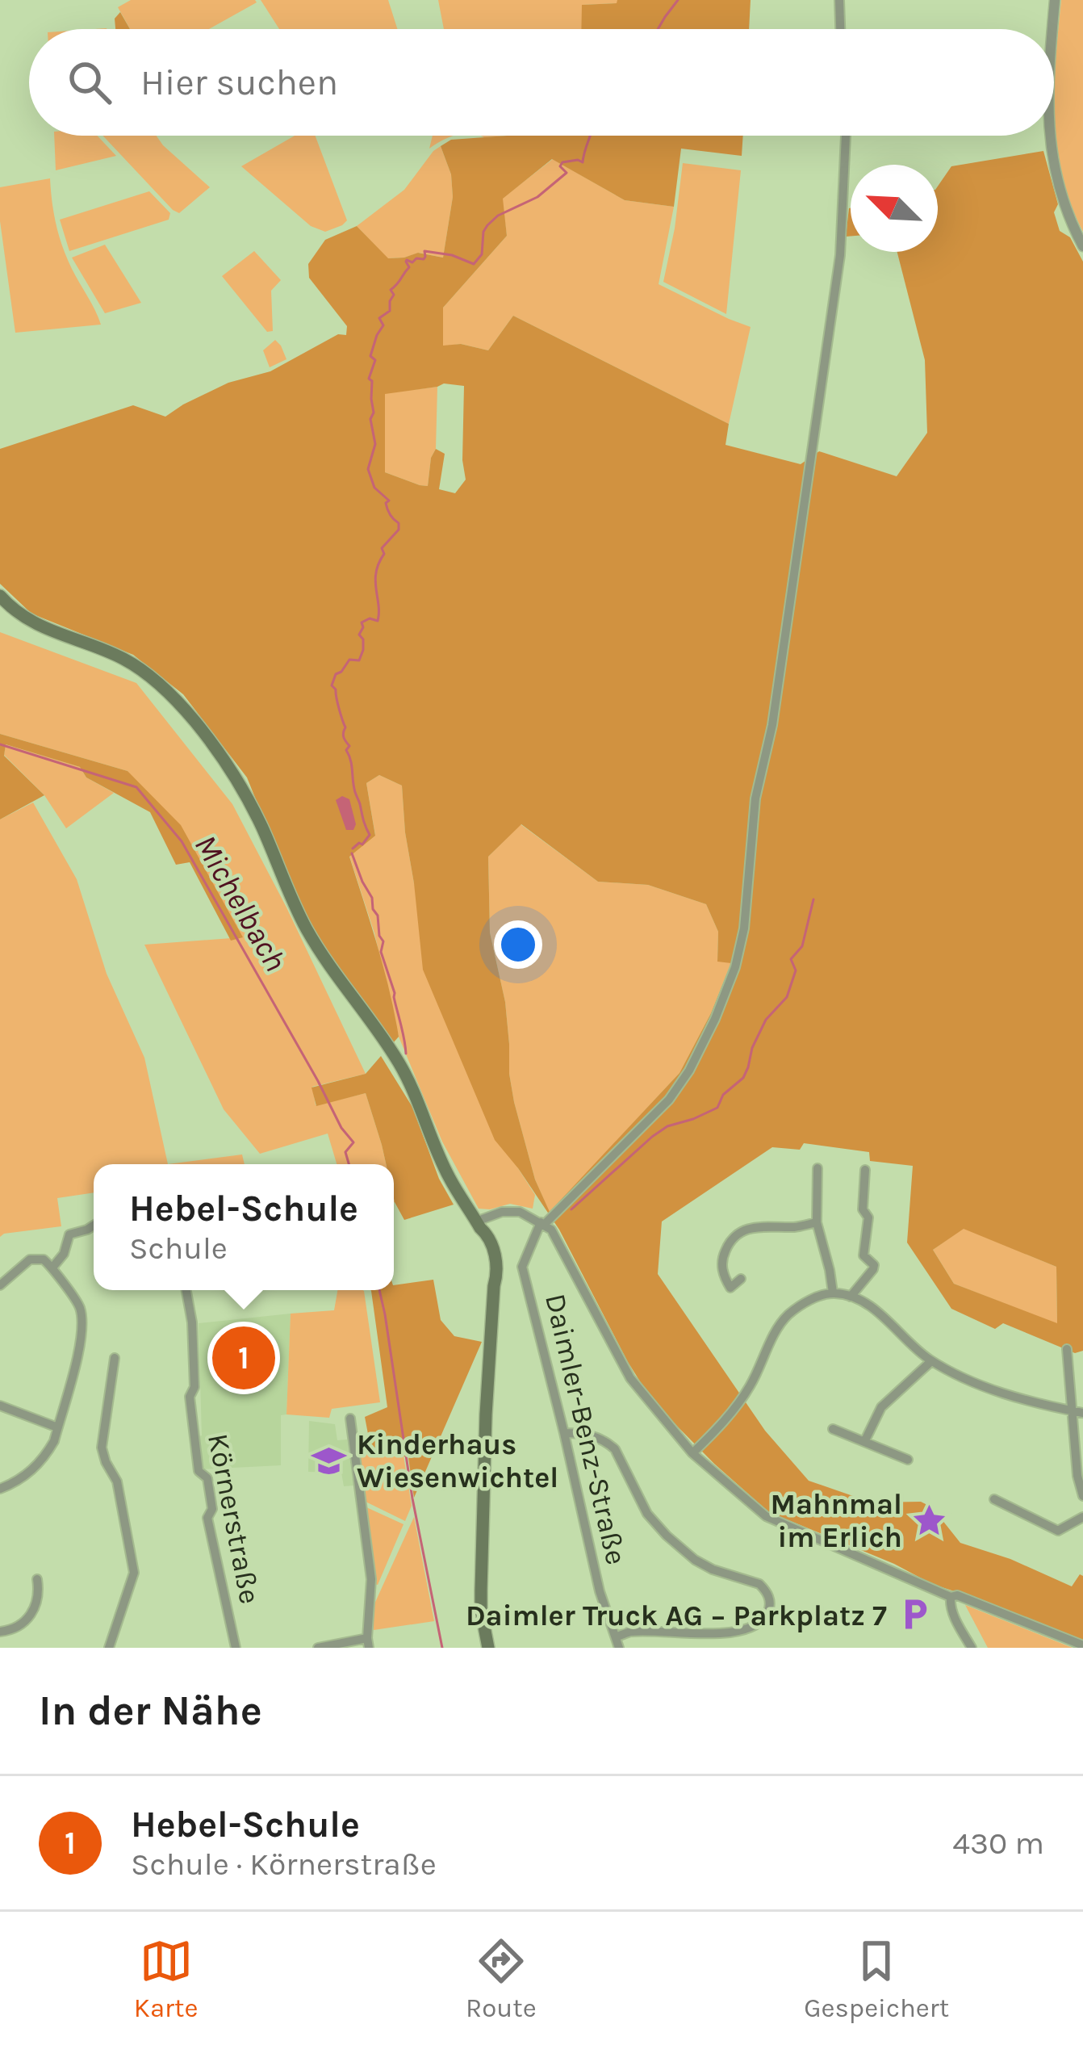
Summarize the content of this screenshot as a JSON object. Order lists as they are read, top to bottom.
{
  "streets": {
    "street": ["Daimler-Benz-Straße", "Körnerstraße"]
  },
  "water": ["Michelbach"],
  "places": {
    "school or university": ["Kinderhaus Wiesenwichtel"],
    "place": ["Mahnmal im Erlich"],
    "parking": ["Daimler Truck AG − Parkplatz 7"]
  },
  "north": "top left",
  "page": {
    "search": "Hier suchen",
    "popup": ["Hebel-Schule", "Schule"],
    "pins": "1",
    "heading": "In der Nähe",
    "list": [
      {
        "mark": "1",
        "name": "Hebel-Schule",
        "note": "Schule · Körnerstraße",
        "value": "430 m"
      }
    ],
    "nav": ["Karte", "Route", "Gespeichert"]
  }
}
